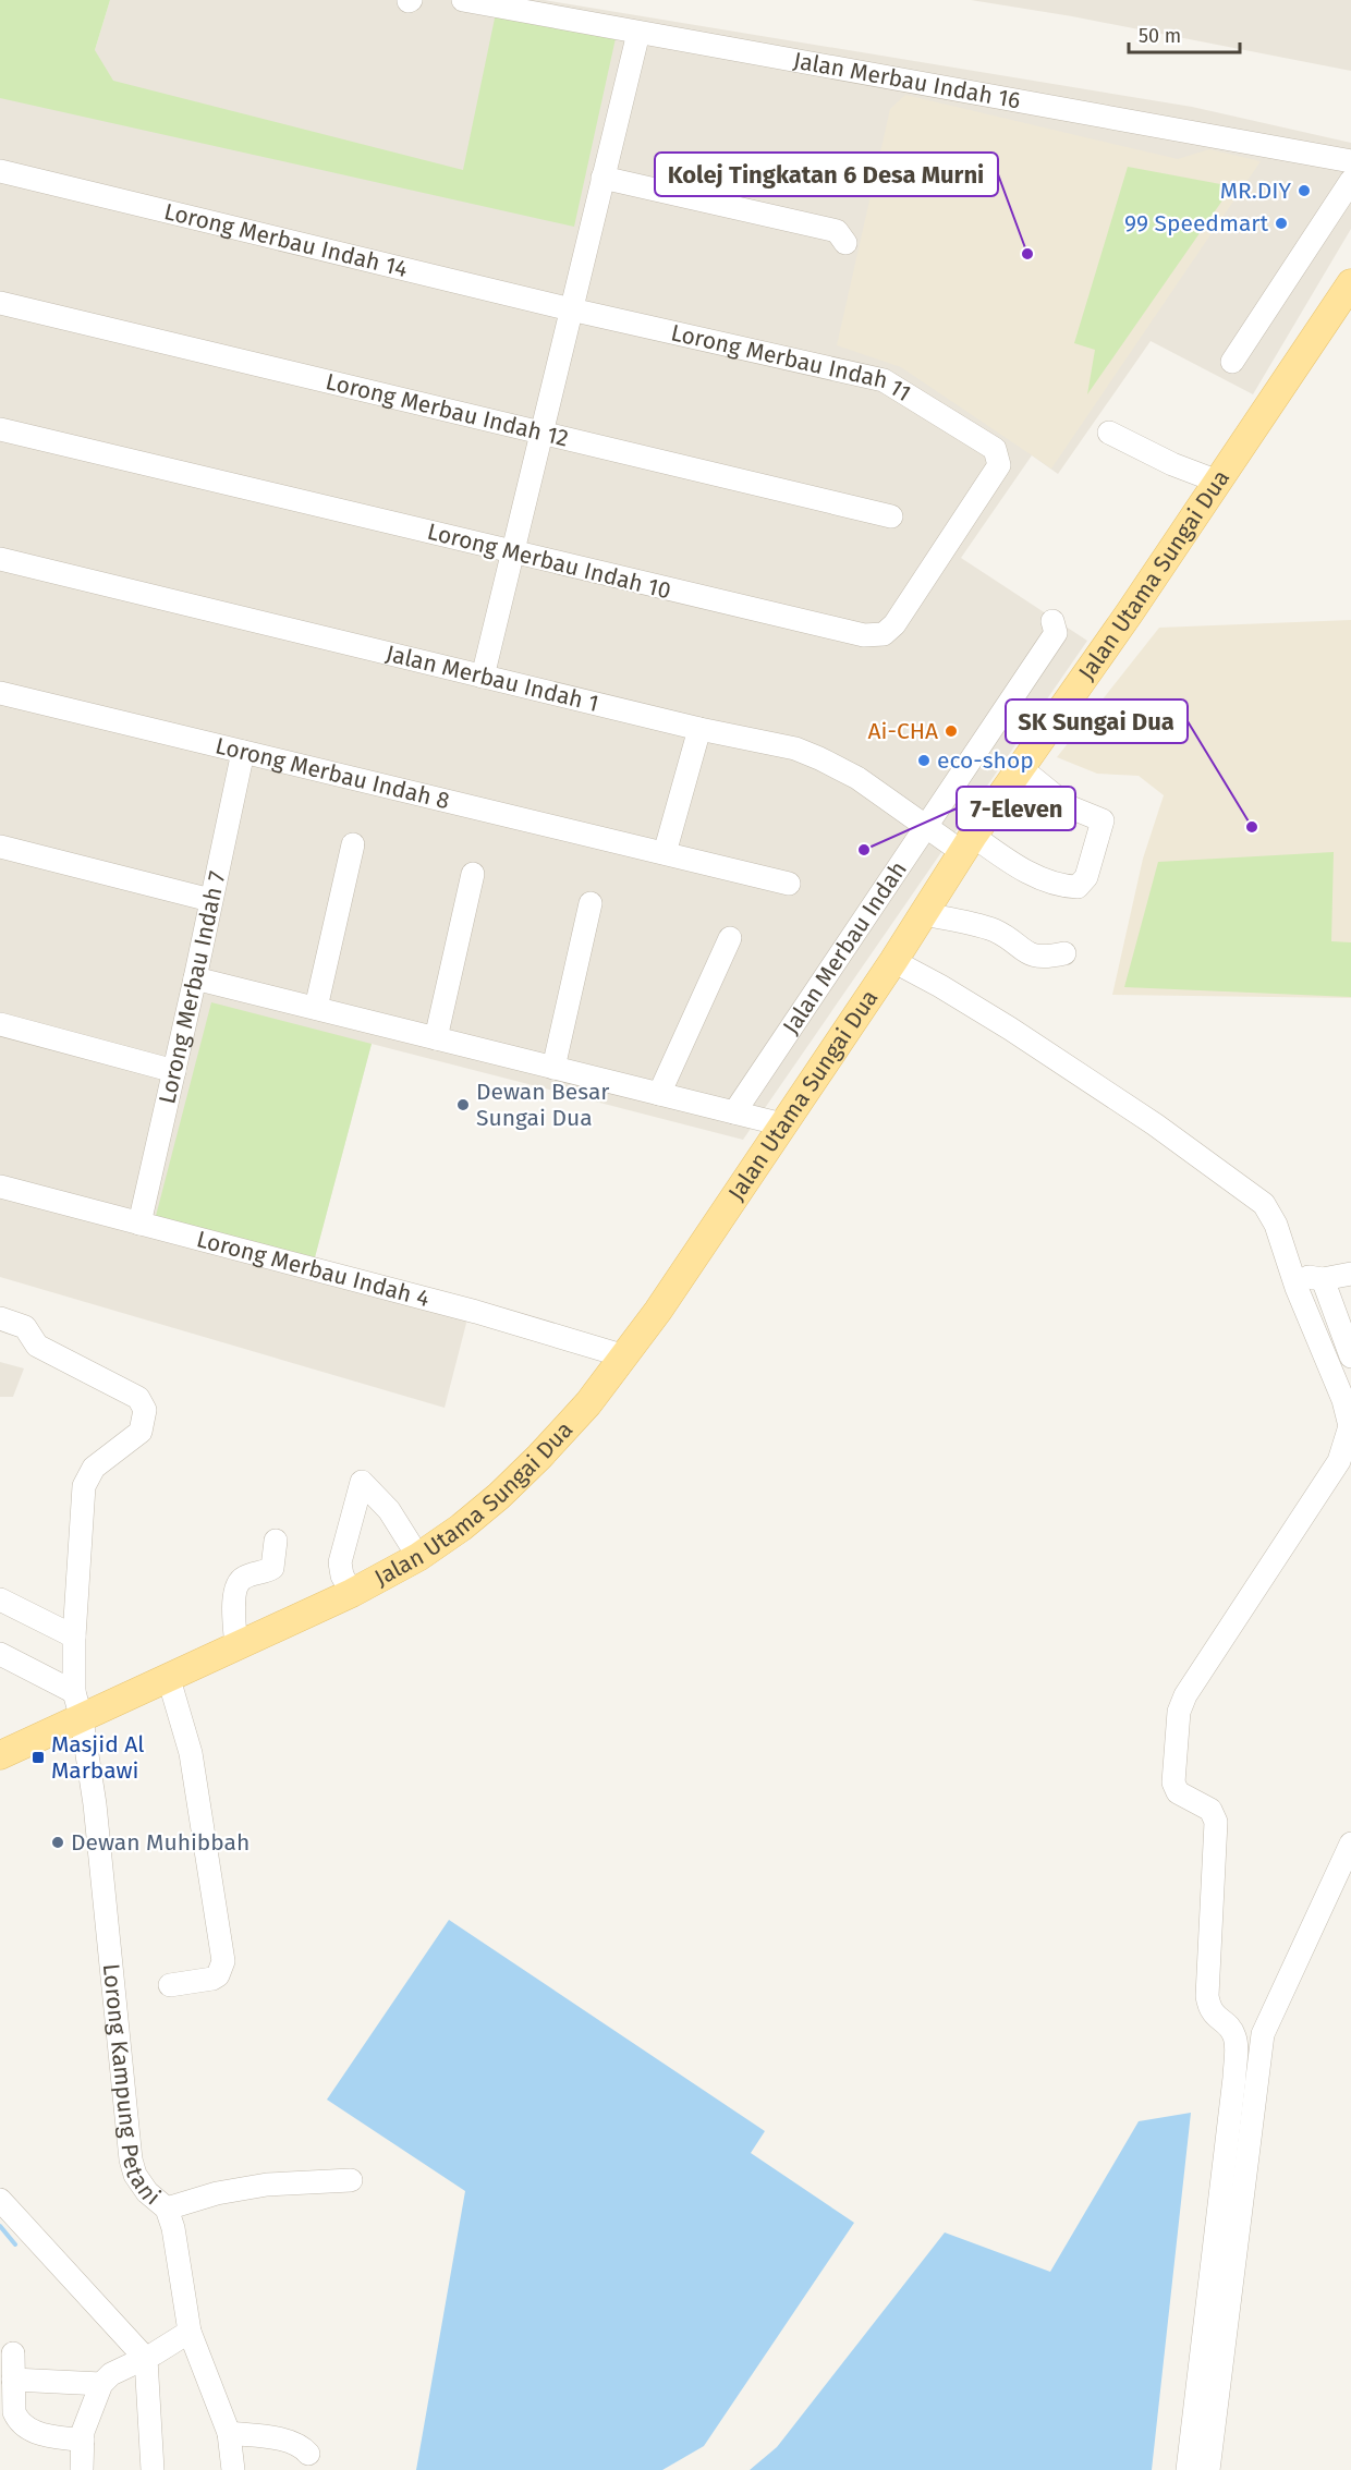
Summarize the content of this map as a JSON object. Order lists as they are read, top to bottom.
{
  "streets": {
    "main road": ["Jalan Utama Sungai Dua"],
    "street": [
      "Jalan Merbau Indah 16",
      "Lorong Merbau Indah 14",
      "Lorong Merbau Indah 11",
      "Lorong Merbau Indah 12",
      "Lorong Merbau Indah 10",
      "Jalan Merbau Indah 1",
      "Lorong Merbau Indah 8",
      "Jalan Merbau Indah",
      "Lorong Merbau Indah 7",
      "Lorong Merbau Indah 4",
      "Lorong Kampung Petani"
    ]
  },
  "crossings": [
    ["Lorong Merbau Indah 14", "Lorong Merbau Indah 11"],
    ["Lorong Merbau Indah 11", "Lorong Merbau Indah 10"],
    ["Jalan Utama Sungai Dua", "Jalan Merbau Indah 1"],
    ["Jalan Utama Sungai Dua", "Lorong Merbau Indah 4"],
    ["Jalan Utama Sungai Dua", "Lorong Kampung Petani"],
    ["Jalan Merbau Indah 1", "Jalan Merbau Indah"],
    ["Lorong Merbau Indah 8", "Lorong Merbau Indah 7"],
    ["Lorong Merbau Indah 7", "Lorong Merbau Indah 4"]
  ],
  "places": {
    "other": [
      "MR.DIY",
      "99 Speedmart",
      "Kolej Tingkatan 6 Desa Murni",
      "Ai-CHA",
      "eco-shop",
      "SK Sungai Dua",
      "7-Eleven",
      "Dewan Besar Sungai Dua",
      "Dewan Muhibbah"
    ],
    "transit": ["Masjid Al Marbawi"]
  },
  "scale_bar": "50 m"
}
